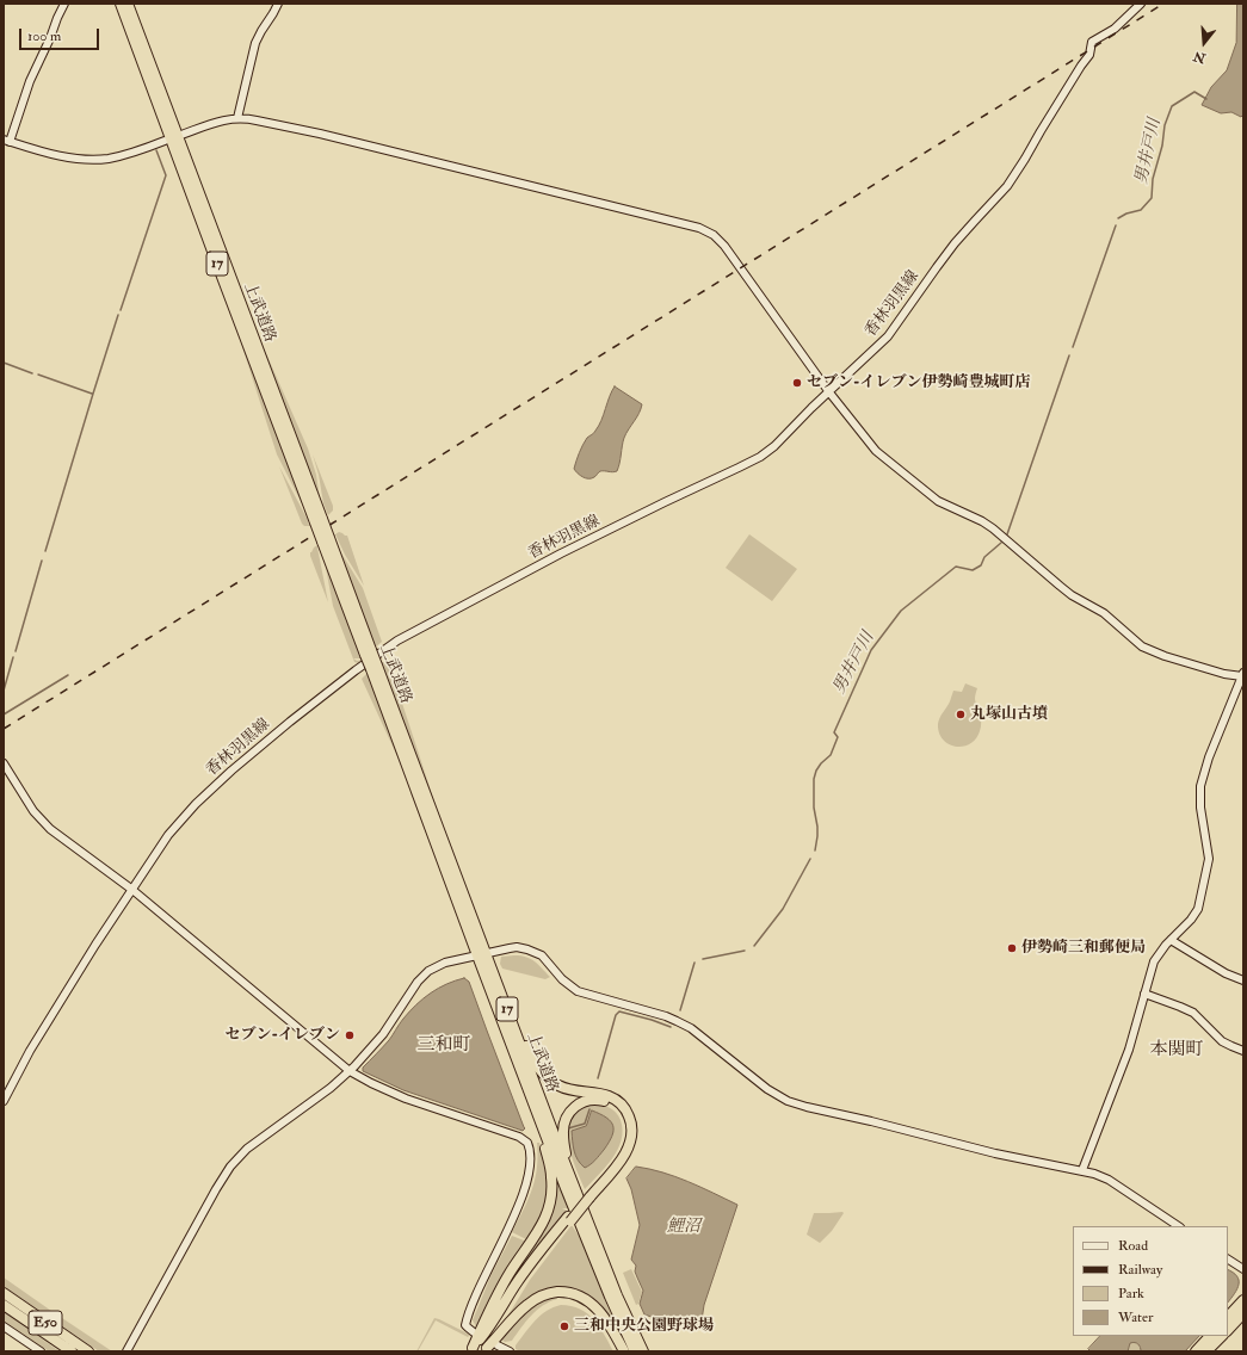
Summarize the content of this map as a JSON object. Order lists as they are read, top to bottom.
{
  "streets": {
    "highway": ["17", "上武道路", "E50"],
    "street": ["香林羽黒線"]
  },
  "districts": ["三和町", "本関町"],
  "water": ["男井戸川", "鯉沼"],
  "places": [
    "セブン-イレブン伊勢崎豊城町店",
    "丸塚山古墳",
    "伊勢崎三和郵便局",
    "セブン-イレブン",
    "三和中央公園野球場"
  ],
  "legend": [
    "Road",
    "Railway",
    "Park",
    "Water"
  ],
  "scale_bar": "100 m",
  "north": "bottom"
}
